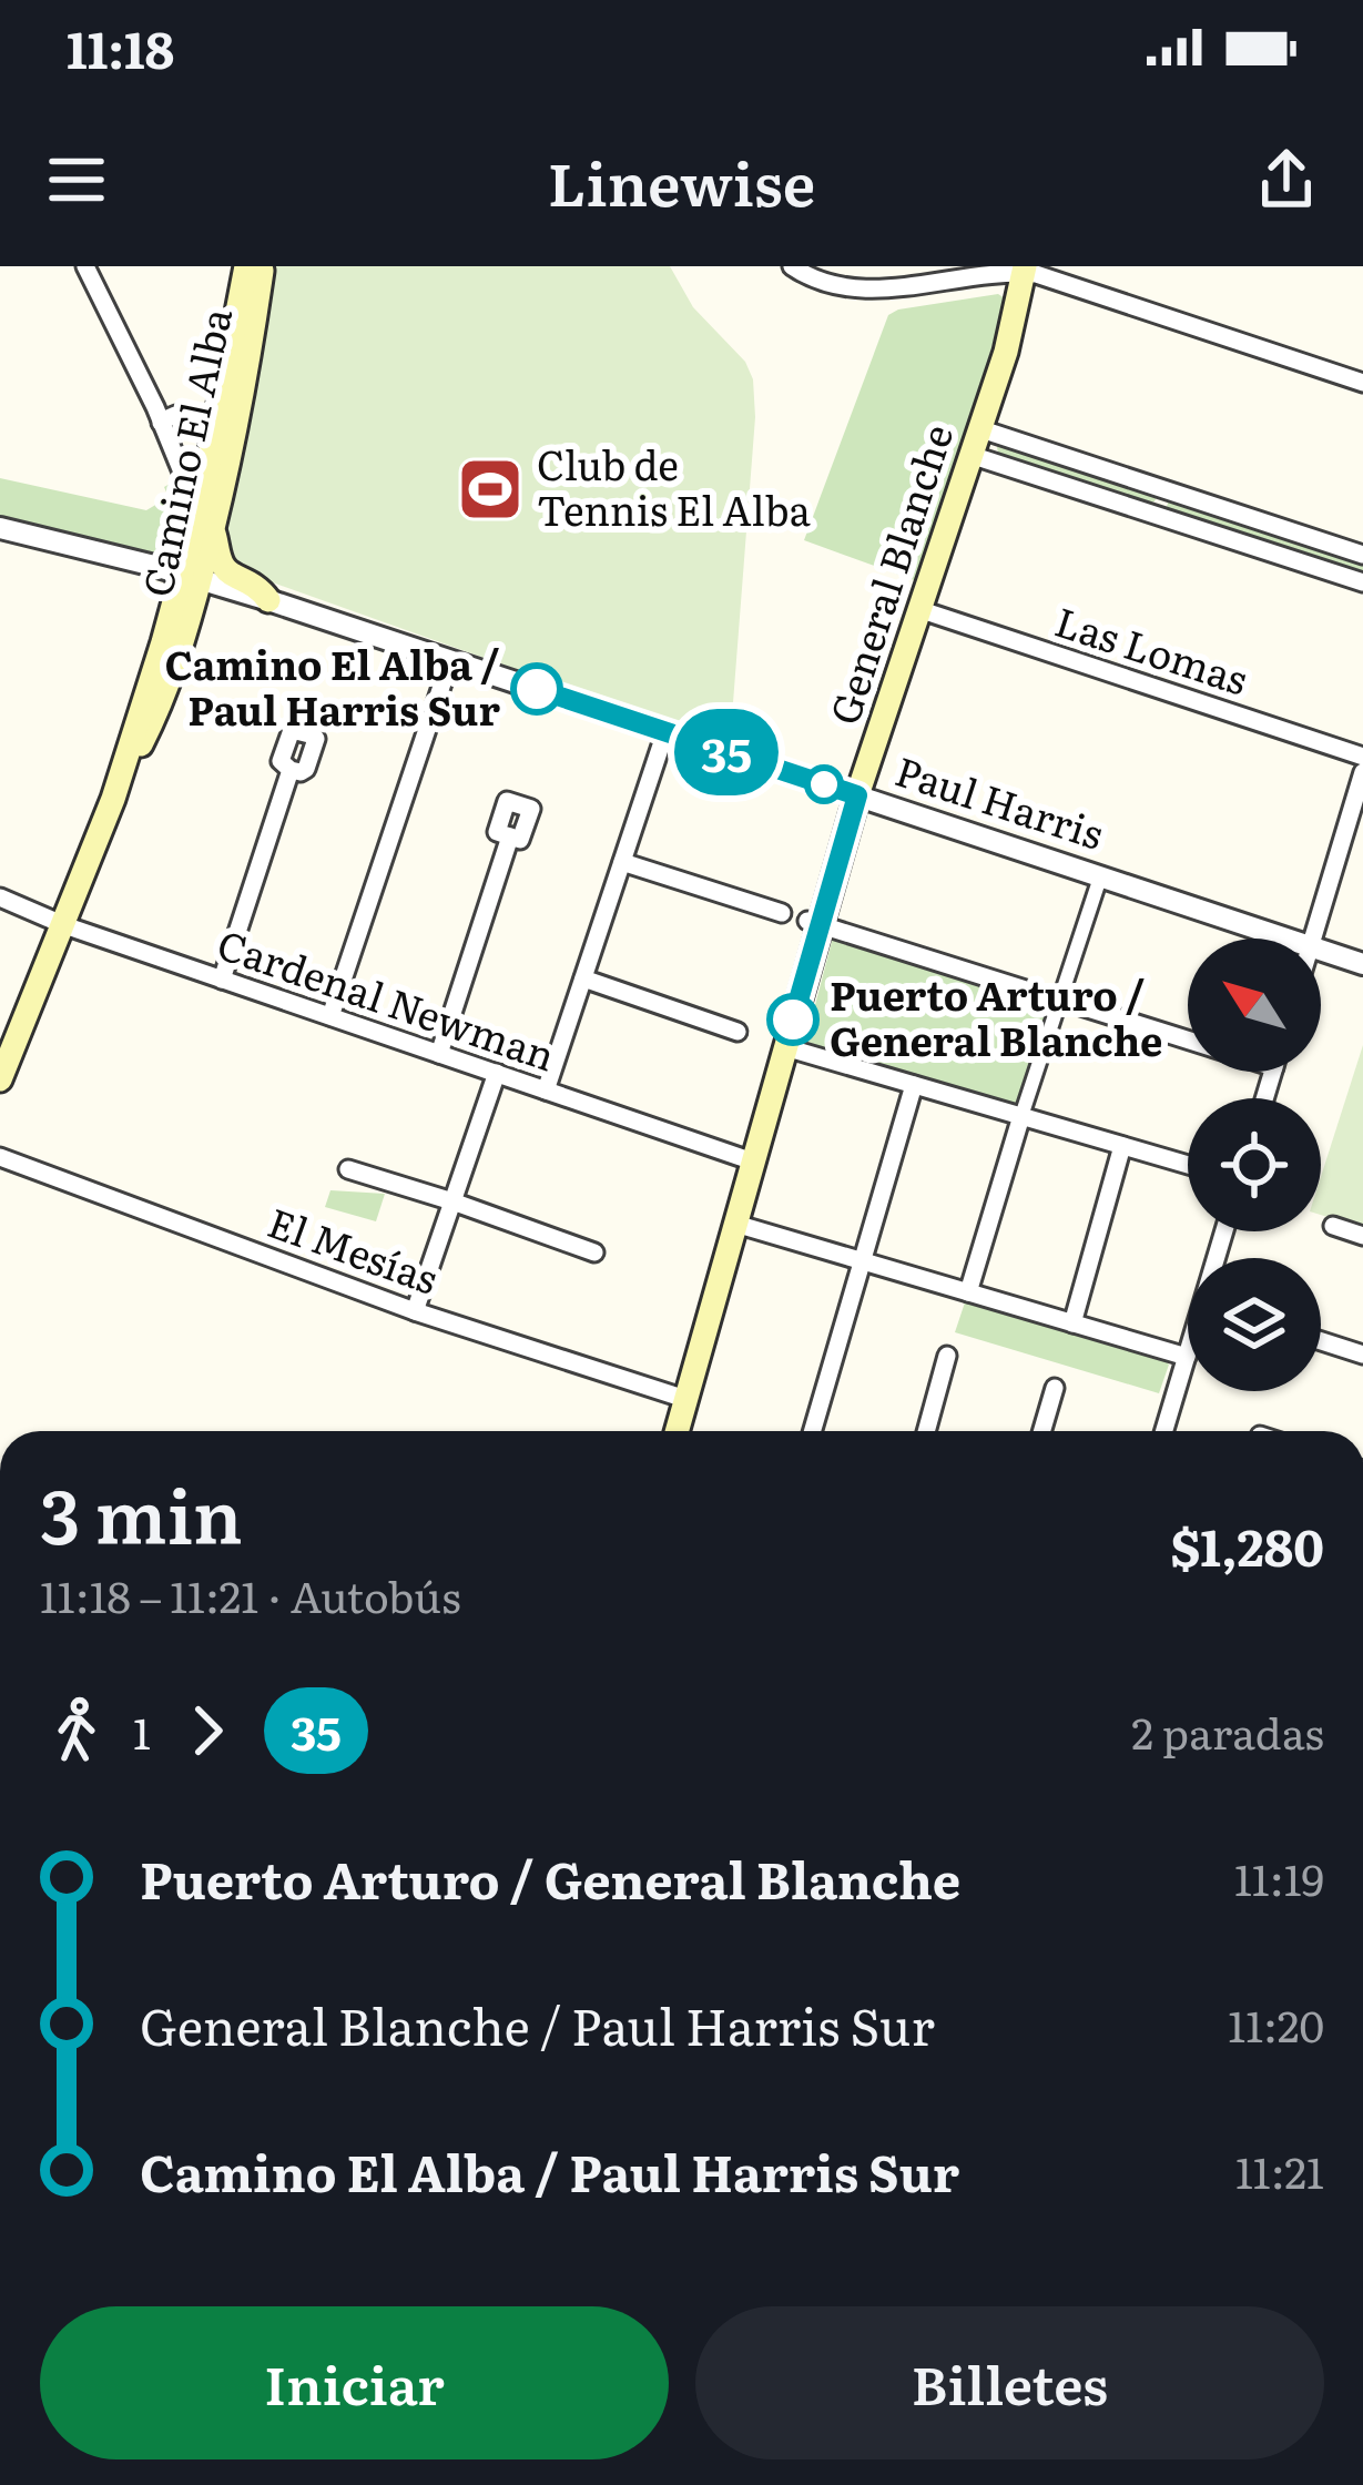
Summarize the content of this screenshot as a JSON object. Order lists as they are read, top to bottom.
{
  "streets": {
    "main road": ["Camino El Alba", "General Blanche"],
    "street": [
      "Las Lomas",
      "Paul Harris",
      "Cardenal Newman",
      "El Mesías"
    ]
  },
  "crossings": [
    ["Camino El Alba", "Paul Harris"],
    ["Camino El Alba", "Cardenal Newman"],
    ["General Blanche", "Las Lomas"],
    ["General Blanche", "Paul Harris"],
    ["General Blanche", "Cardenal Newman"],
    ["General Blanche", "El Mesías"]
  ],
  "places": {
    "sports": ["Club de Tennis El Alba"],
    "other": ["Camino El Alba / Paul Harris Sur", "Puerto Arturo / General Blanche"]
  },
  "lines": ["bus line 35"],
  "north": "top left",
  "page": {
    "status": "11:18",
    "header": "Linewise",
    "on_map": "35",
    "heading": ["3 min", "11:18 – 11:21 · Autobús", "$1,280"],
    "legs": ["1", "35", "2 paradas"],
    "list": [
      {
        "name": "Puerto Arturo / General Blanche",
        "value": "11:19"
      },
      {
        "name": "General Blanche / Paul Harris Sur",
        "value": "11:20"
      },
      {
        "name": "Camino El Alba / Paul Harris Sur",
        "value": "11:21"
      }
    ],
    "buttons": ["Iniciar", "Billetes"]
  }
}
